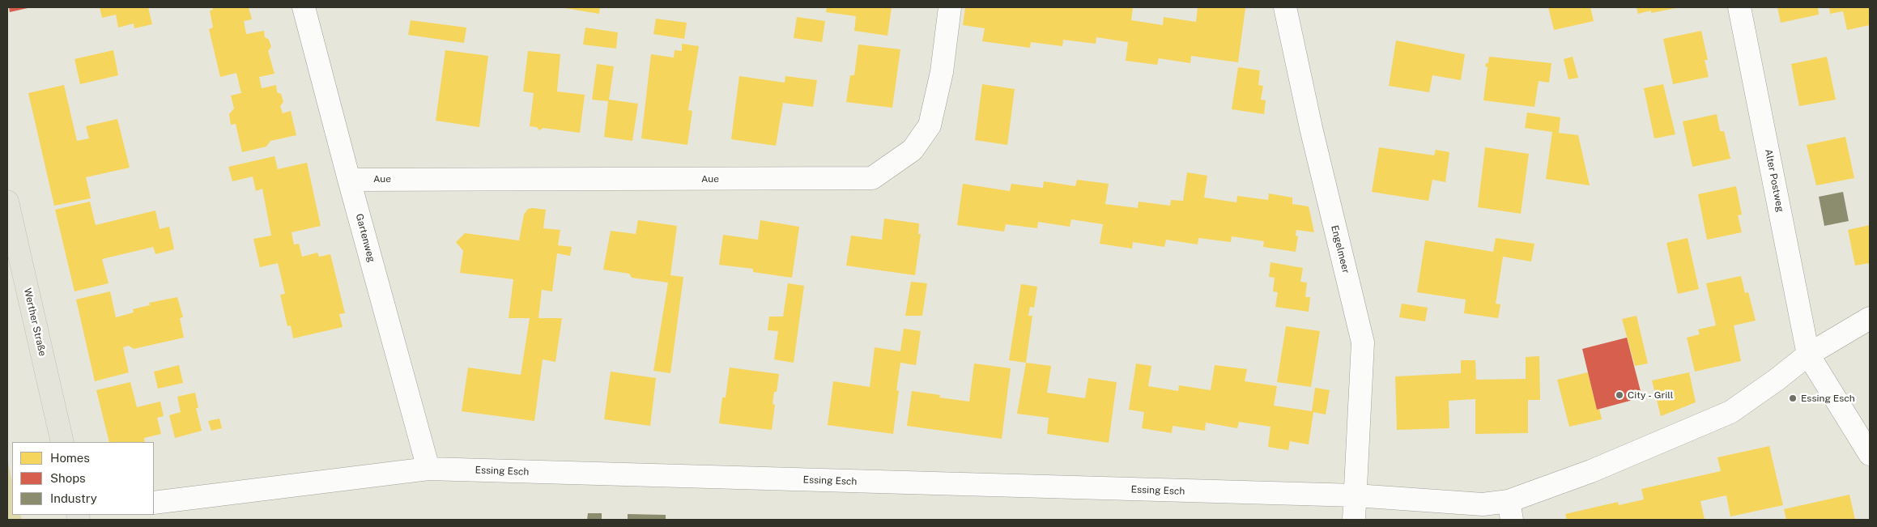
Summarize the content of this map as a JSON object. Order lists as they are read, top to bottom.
{
  "streets": {
    "main road": ["Werther Straße"],
    "street": [
      "Aue",
      "Alter Postweg",
      "Gartenweg",
      "Engelmeer",
      "Essing Esch"
    ]
  },
  "crossings": [
    ["Aue", "Gartenweg"],
    ["Alter Postweg", "Essing Esch"],
    ["Gartenweg", "Essing Esch"],
    ["Engelmeer", "Essing Esch"]
  ],
  "places": ["City - Grill", "Essing Esch"],
  "legend": ["Homes", "Shops", "Industry"]
}
